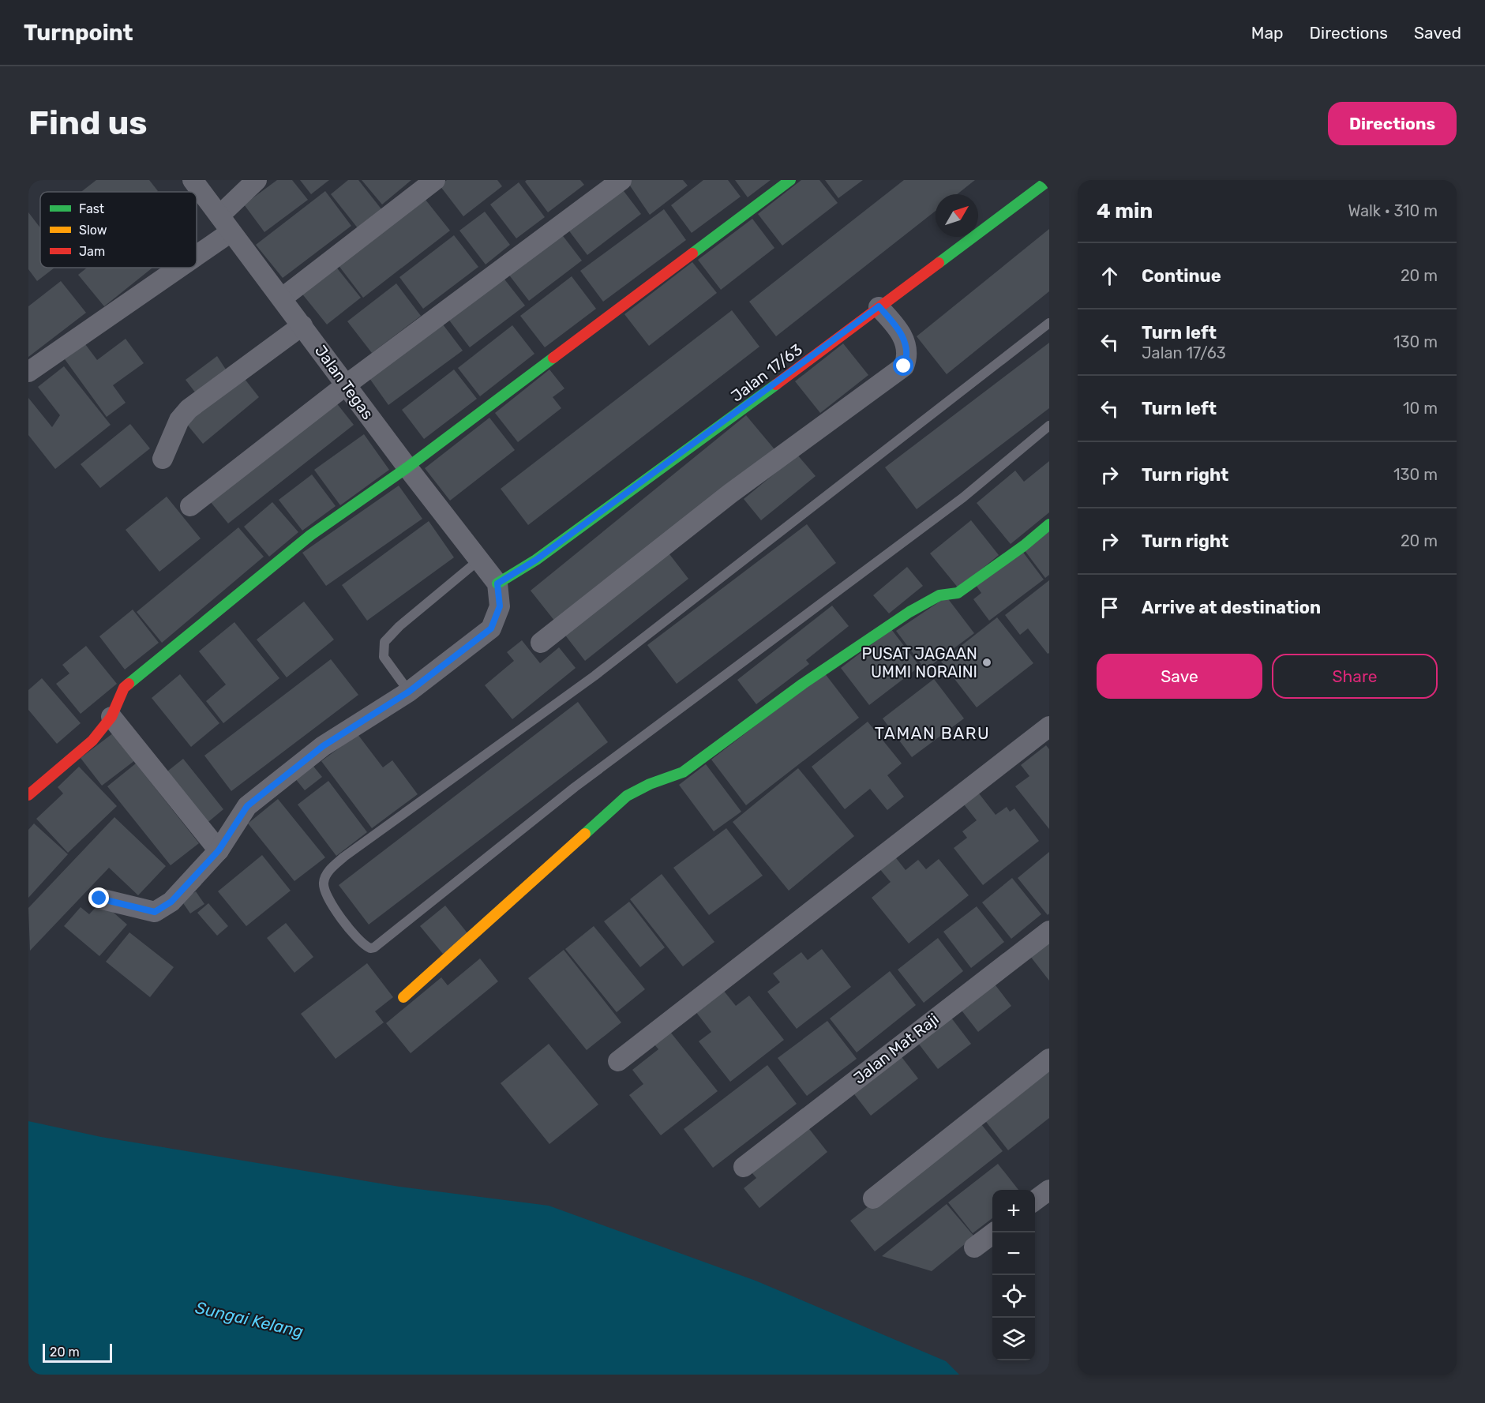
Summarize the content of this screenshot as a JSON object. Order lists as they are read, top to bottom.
{
  "streets": {
    "street": ["Jalan 17/63", "Jalan Tegas", "Jalan Mat Raji"]
  },
  "crossings": [
    ["Jalan 17/63", "Jalan Tegas"]
  ],
  "districts": ["TAMAN BARU"],
  "water": ["Sungai Kelang"],
  "places": ["PUSAT JAGAAN UMMI NORAINI"],
  "legend": ["Fast", "Slow", "Jam"],
  "scale_bar": "20 m",
  "north": "top right",
  "page": {
    "header": "Turnpoint",
    "nav": ["Map", "Directions", "Saved"],
    "buttons": [
      "Directions",
      ["Save", "Share"]
    ],
    "title": "Find us",
    "heading": ["4 min", "Walk · 310 m"],
    "list": [
      ["Continue", "20 m"],
      ["Turn left", "Jalan 17/63", "130 m"],
      ["Turn left", "10 m"],
      ["Turn right", "130 m"],
      ["Turn right", "20 m"],
      "Arrive at destination"
    ],
    "map_buttons": ["+", "−"],
    "scale": "20 m"
  }
}
